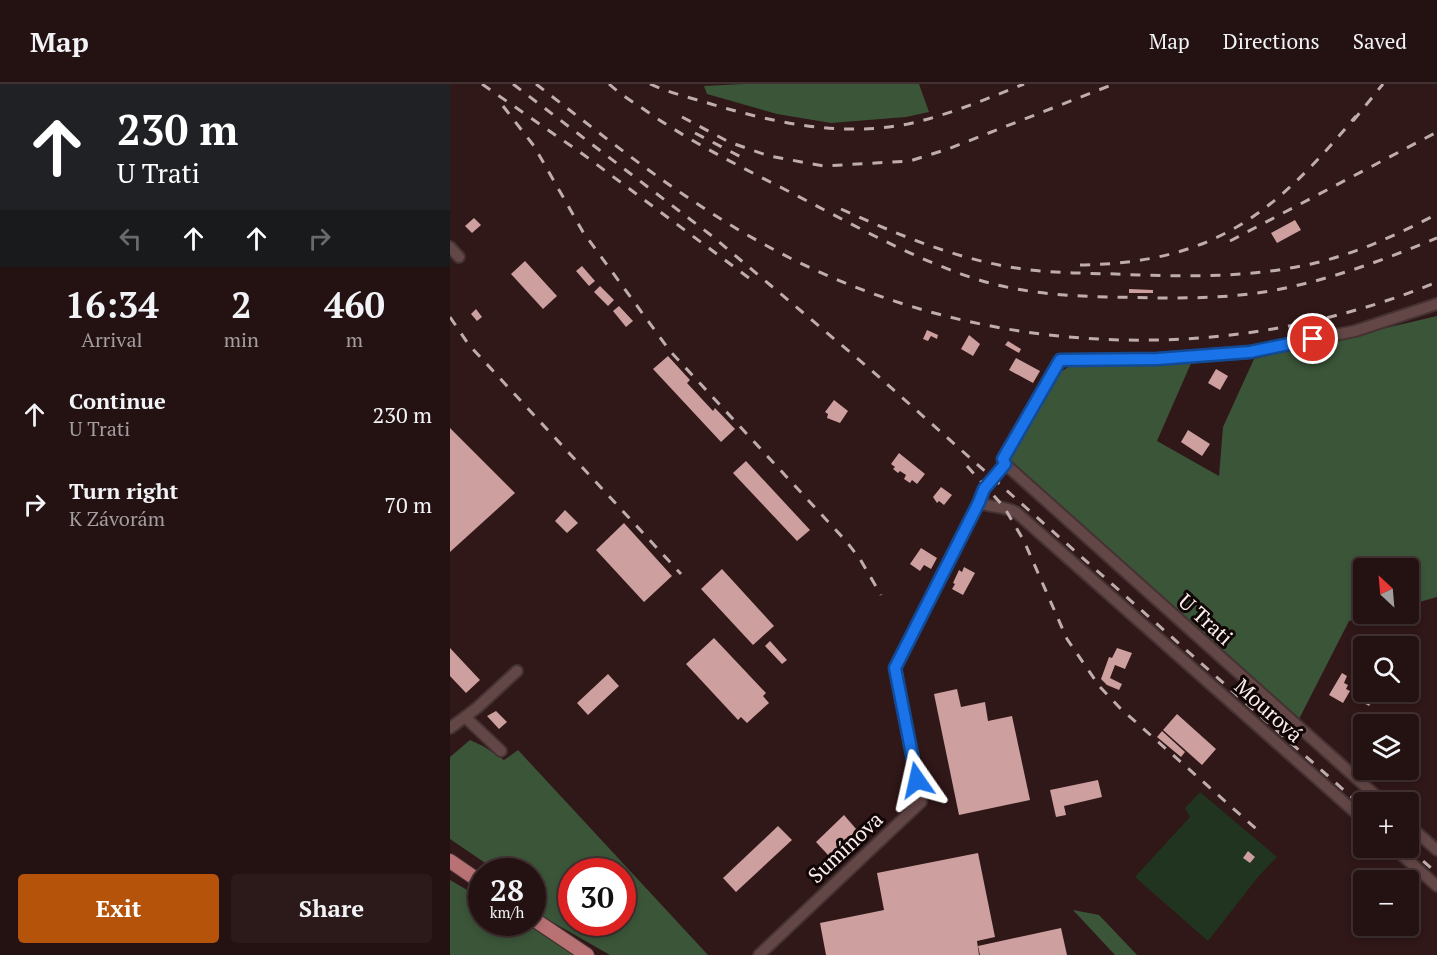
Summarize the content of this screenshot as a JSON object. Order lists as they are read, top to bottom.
{
  "streets": {
    "street": ["U Trati", "Mourová", "Sumínova"]
  },
  "crossings": [
    ["U Trati", "Sumínova"],
    ["Mourová", "Sumínova"]
  ],
  "north": "top left",
  "page": {
    "header": "Map",
    "nav": ["Map", "Directions", "Saved"],
    "turn": ["230 m", "U Trati"],
    "eta": [
      "16:34",
      "Arrival",
      "2",
      "min",
      "460",
      "m"
    ],
    "list": [
      {
        "name": "Continue",
        "note": "U Trati",
        "value": "230 m"
      },
      {
        "name": "Turn right",
        "note": "K Závorám",
        "value": "70 m"
      }
    ],
    "map_buttons": ["+", "−"],
    "speed": "28 km/h",
    "limit": "30",
    "buttons": ["Exit", "Share"]
  }
}
